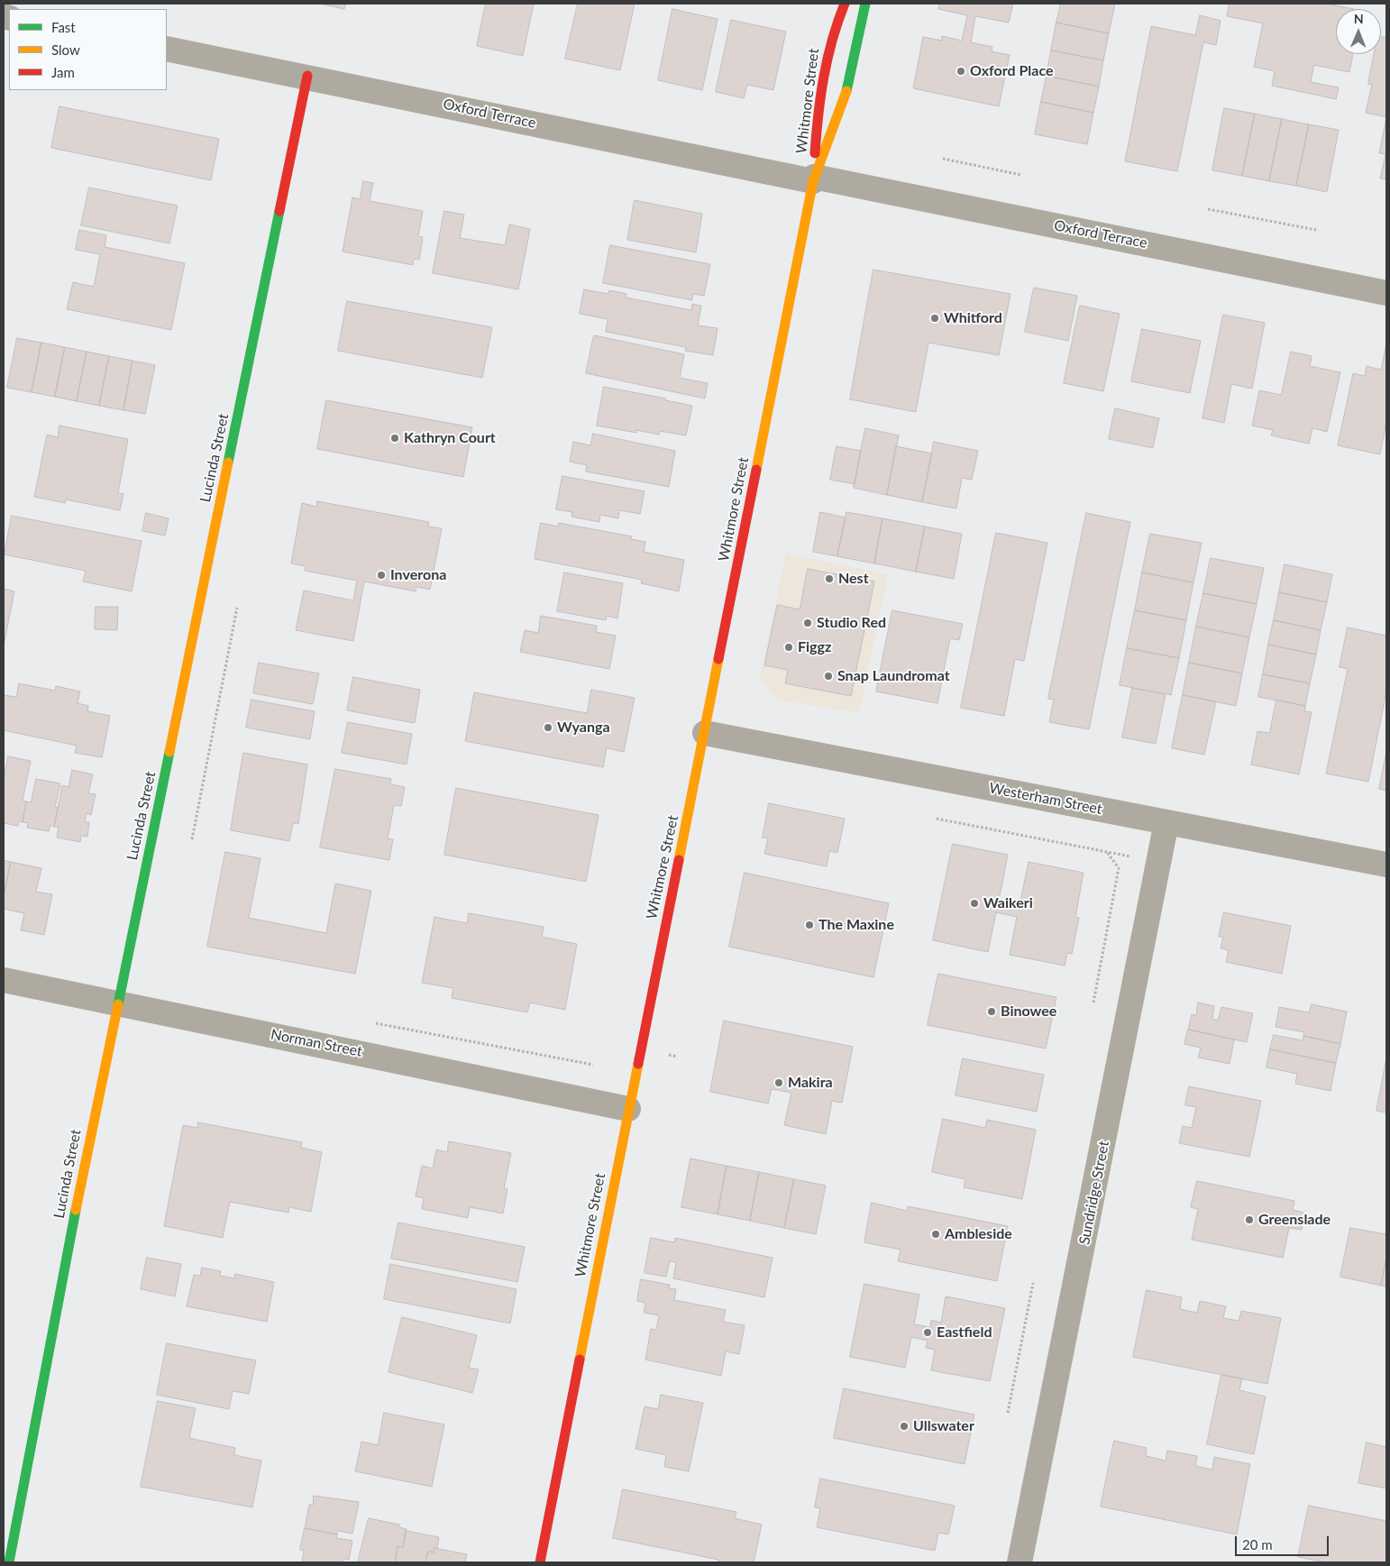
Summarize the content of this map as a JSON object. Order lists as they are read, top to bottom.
{
  "streets": {
    "street": [
      "Whitmore Street",
      "Oxford Terrace",
      "Lucinda Street",
      "Westerham Street",
      "Norman Street",
      "Sundridge Street"
    ]
  },
  "crossings": [
    ["Whitmore Street", "Oxford Terrace"],
    ["Whitmore Street", "Westerham Street"],
    ["Whitmore Street", "Norman Street"],
    ["Oxford Terrace", "Lucinda Street"],
    ["Lucinda Street", "Norman Street"],
    ["Westerham Street", "Sundridge Street"]
  ],
  "places": [
    "Oxford Place",
    "Whitford",
    "Kathryn Court",
    "Inverona",
    "Nest",
    "Studio Red",
    "Figgz",
    "Snap Laundromat",
    "Wyanga",
    "Waikeri",
    "The Maxine",
    "Binowee",
    "Makira",
    "Greenslade",
    "Ambleside",
    "Eastfield",
    "Ullswater"
  ],
  "legend": ["Fast", "Slow", "Jam"],
  "scale_bar": "20 m",
  "north": "top"
}
